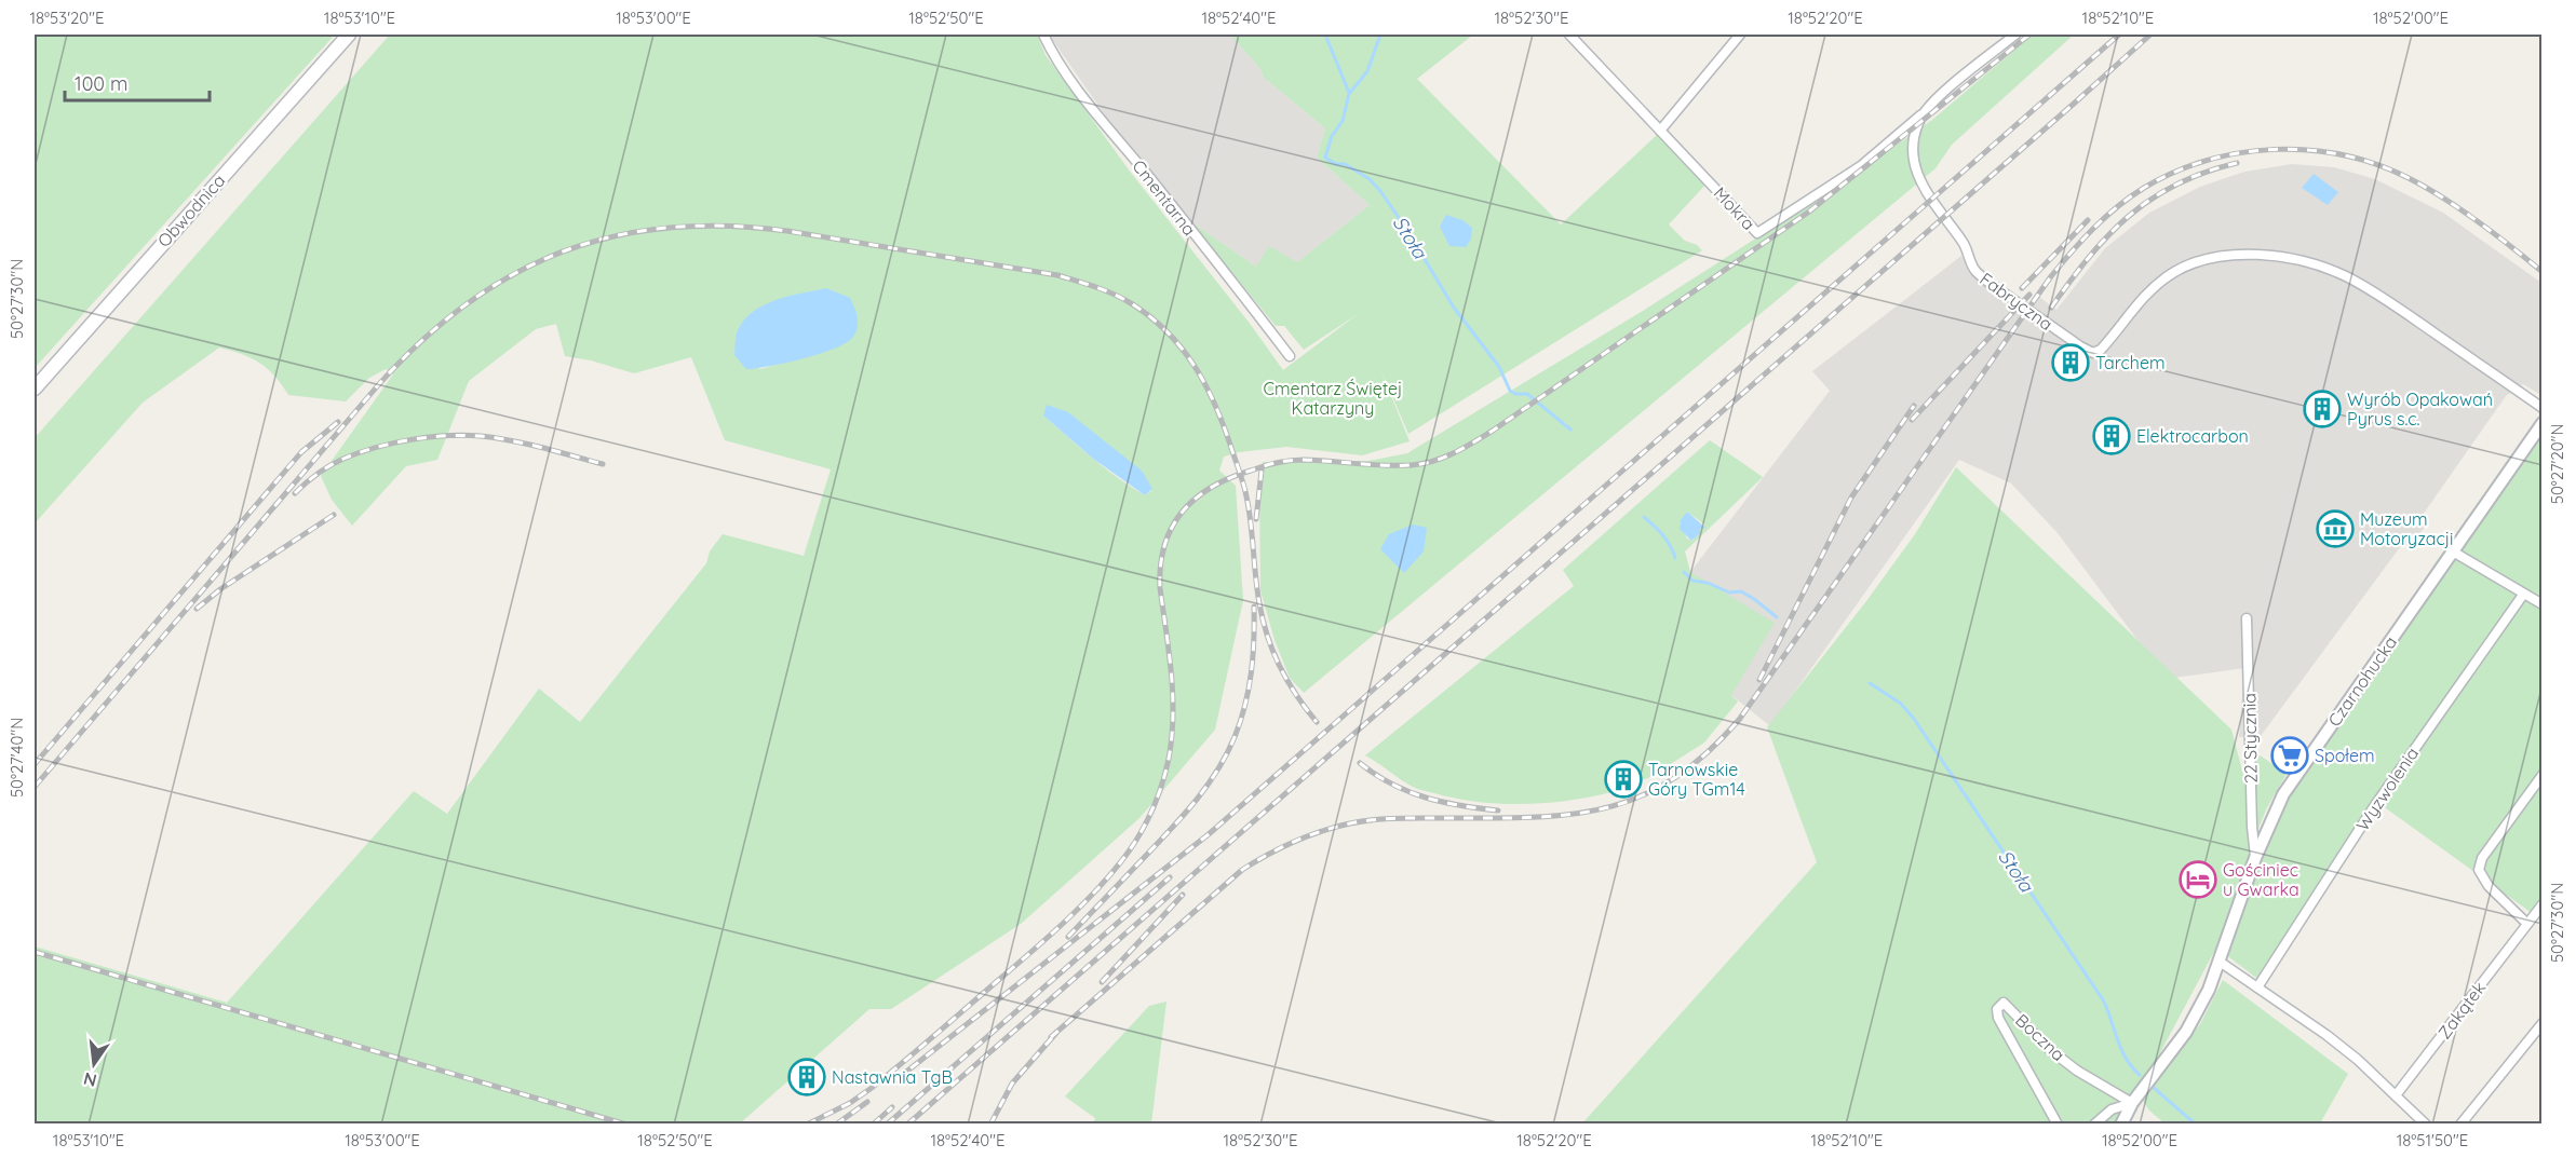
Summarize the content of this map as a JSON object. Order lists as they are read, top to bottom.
{
  "streets": {
    "main road": ["Obwodnica"],
    "street": [
      "Cmentarna",
      "Mokra",
      "Fabryczna",
      "Czarnohucka",
      "22 Stycznia",
      "Wyzwolenia",
      "Zakątek",
      "Boczna"
    ]
  },
  "crossings": [
    ["Mokra", "Fabryczna"],
    ["Czarnohucka", "22 Stycznia"],
    ["Czarnohucka", "Boczna"]
  ],
  "water": ["Stoła"],
  "parks": ["Cmentarz Świętej Katarzyny"],
  "places": {
    "building": [
      "Tarchem",
      "Wyrób Opakowań Pyrus s.c.",
      "Elektrocarbon",
      "Tarnowskie Góry TGm14",
      "Nastawnia TgB"
    ],
    "museum": ["Muzeum Motoryzacji"],
    "supermarket": ["Społem"],
    "hotel": ["Gościniec u Gwarka"]
  },
  "scale_bar": "100 m",
  "north": "bottom",
  "coordinates": [
    "18°53'20\"E",
    "18°53'10\"E",
    "18°53'00\"E",
    "18°52'50\"E",
    "18°52'40\"E",
    "18°52'30\"E",
    "18°52'20\"E",
    "18°52'10\"E",
    "18°52'00\"E",
    "50°27'30\"N",
    "50°27'20\"N",
    "50°27'40\"N",
    "18°51'50\"E"
  ]
}
